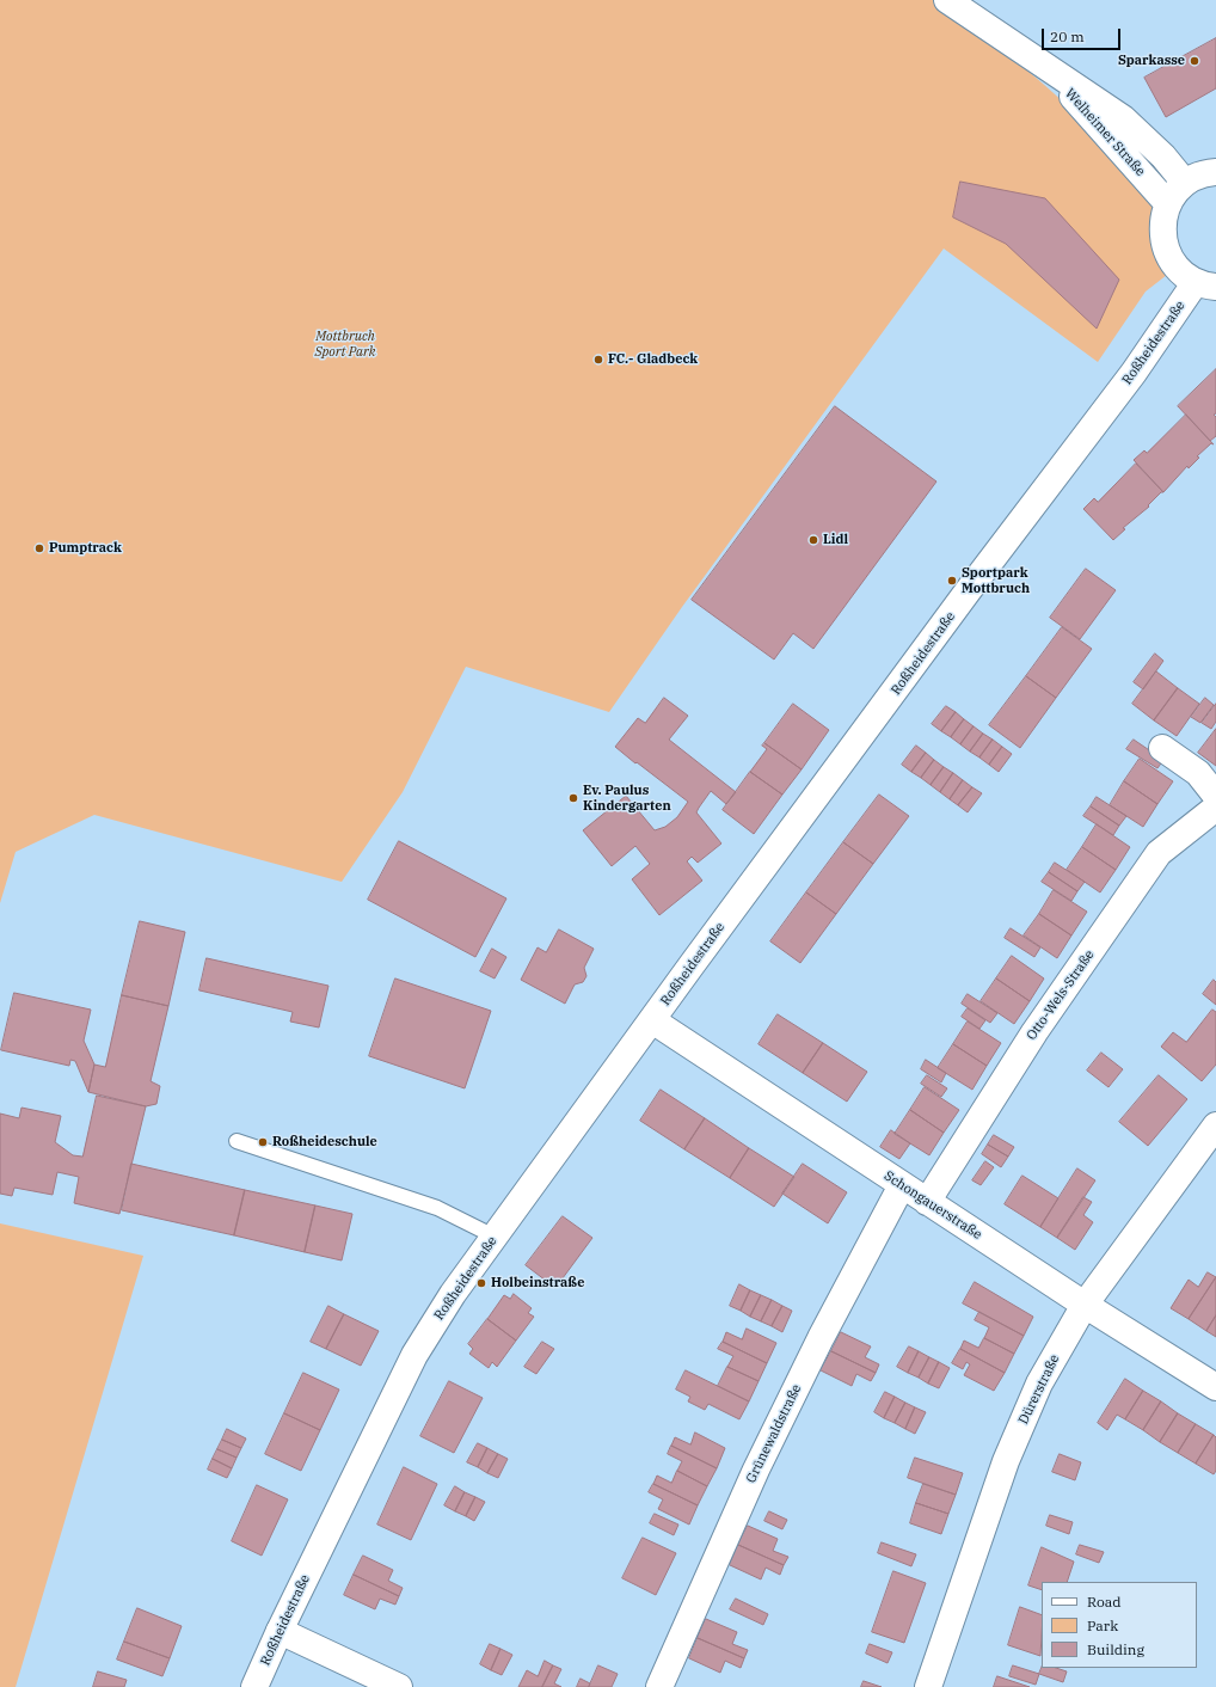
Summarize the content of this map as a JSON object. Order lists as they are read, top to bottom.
{
  "streets": {
    "street": [
      "Welheimer Straße",
      "Roßheidestraße",
      "Otto-Wels-Straße",
      "Schongauerstraße",
      "Dürerstraße",
      "Grünewaldstraße"
    ]
  },
  "crossings": [
    ["Roßheidestraße", "Schongauerstraße"],
    ["Otto-Wels-Straße", "Schongauerstraße"],
    ["Schongauerstraße", "Dürerstraße"],
    ["Schongauerstraße", "Grünewaldstraße"]
  ],
  "parks": ["Mottbruch Sport Park"],
  "places": [
    "Sparkasse",
    "FC.- Gladbeck",
    "Lidl",
    "Pumptrack",
    "Sportpark Mottbruch",
    "Ev. Paulus Kindergarten",
    "Roßheideschule",
    "Holbeinstraße"
  ],
  "legend": ["Road", "Park", "Building"],
  "scale_bar": "20 m"
}
